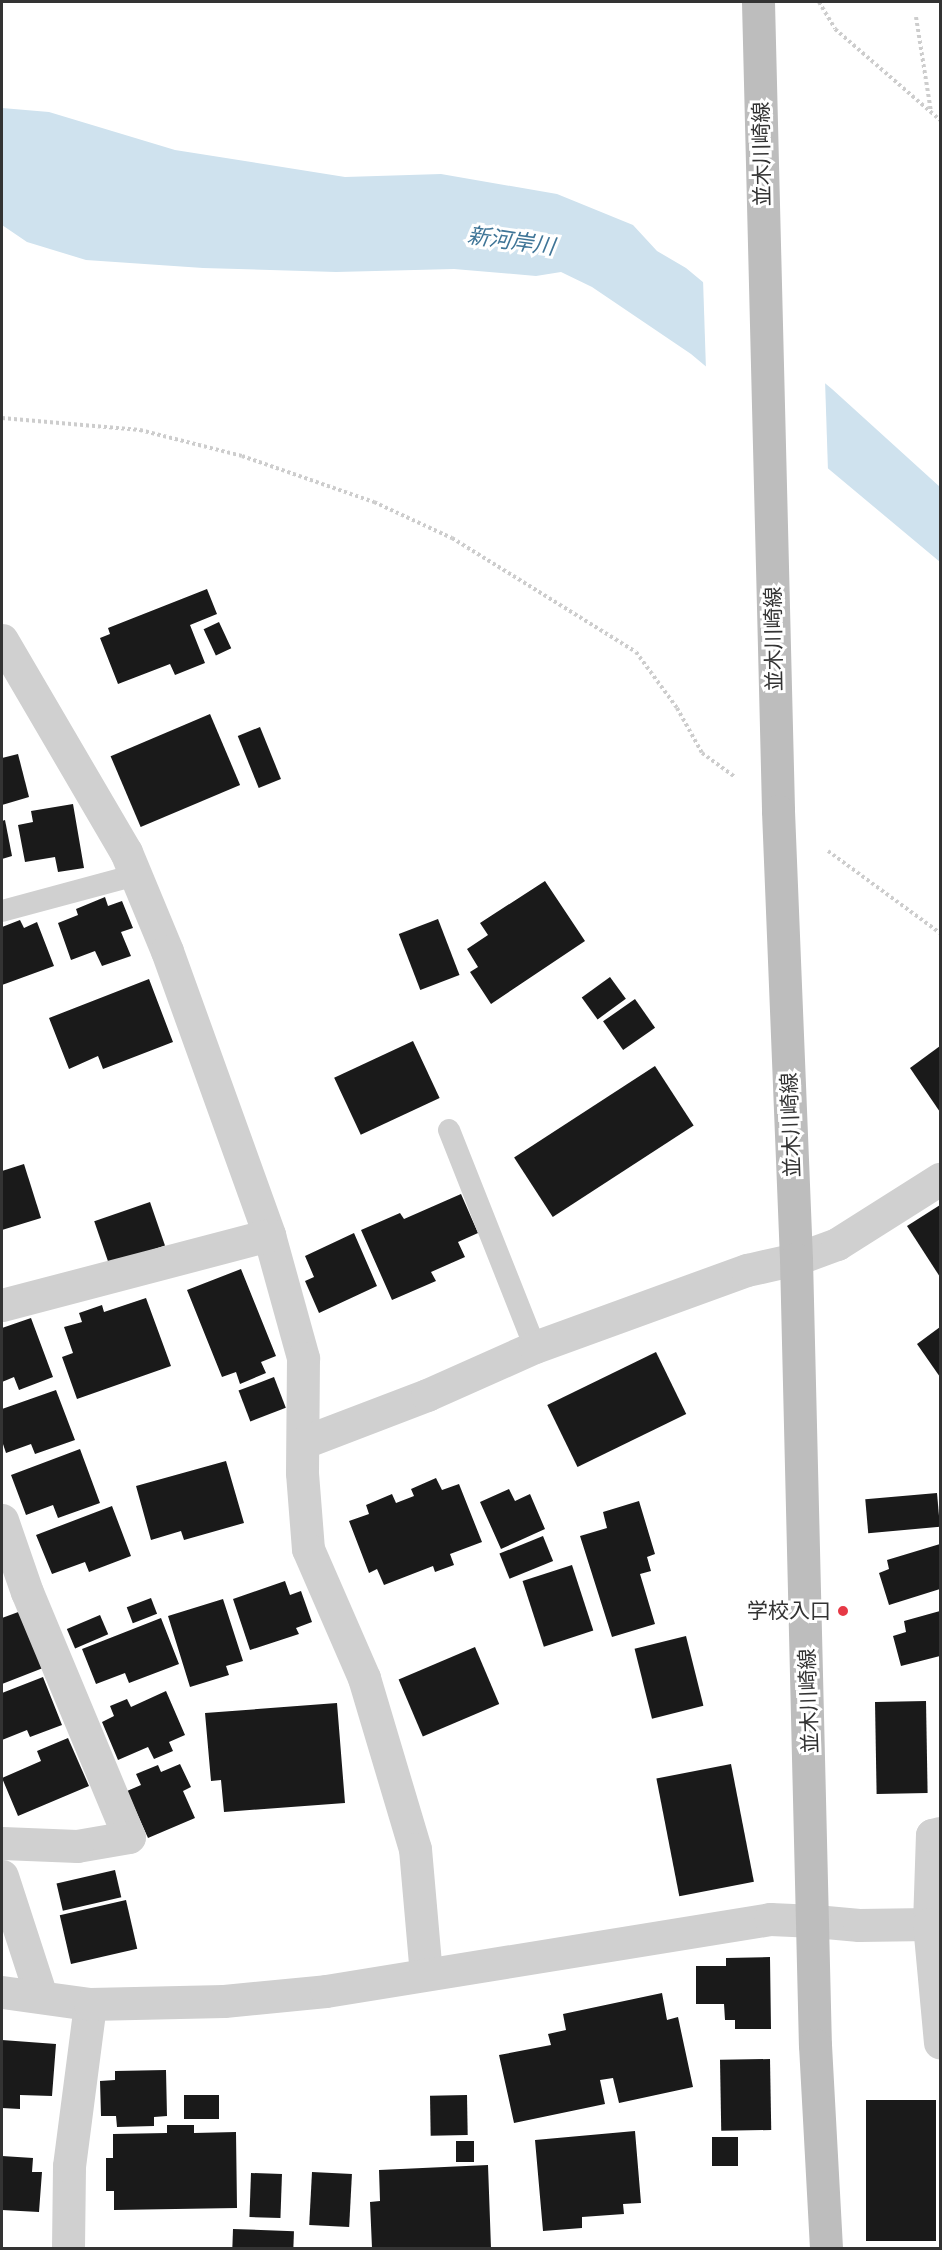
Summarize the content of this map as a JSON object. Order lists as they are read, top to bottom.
{
  "streets": {
    "main road": ["並木川崎線"]
  },
  "water": ["新河岸川"],
  "places": ["学校入口"]
}
